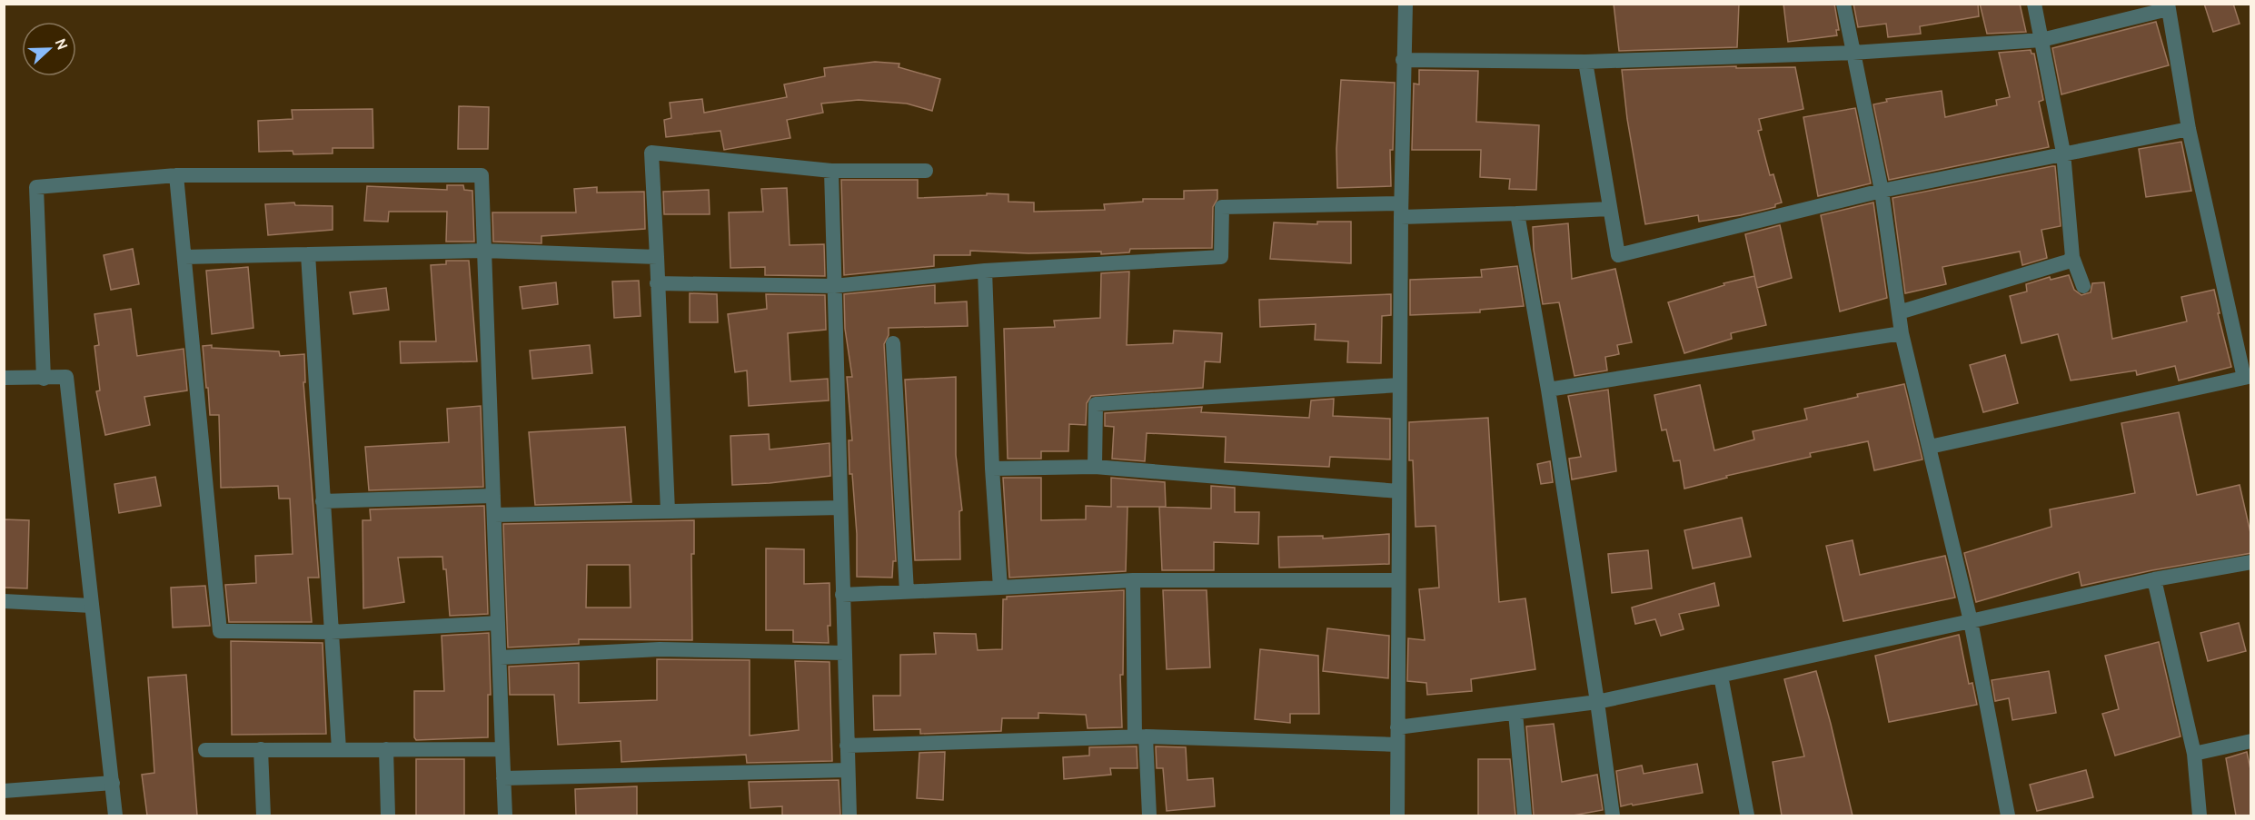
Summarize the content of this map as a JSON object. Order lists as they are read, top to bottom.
{
  "north": "right"
}
